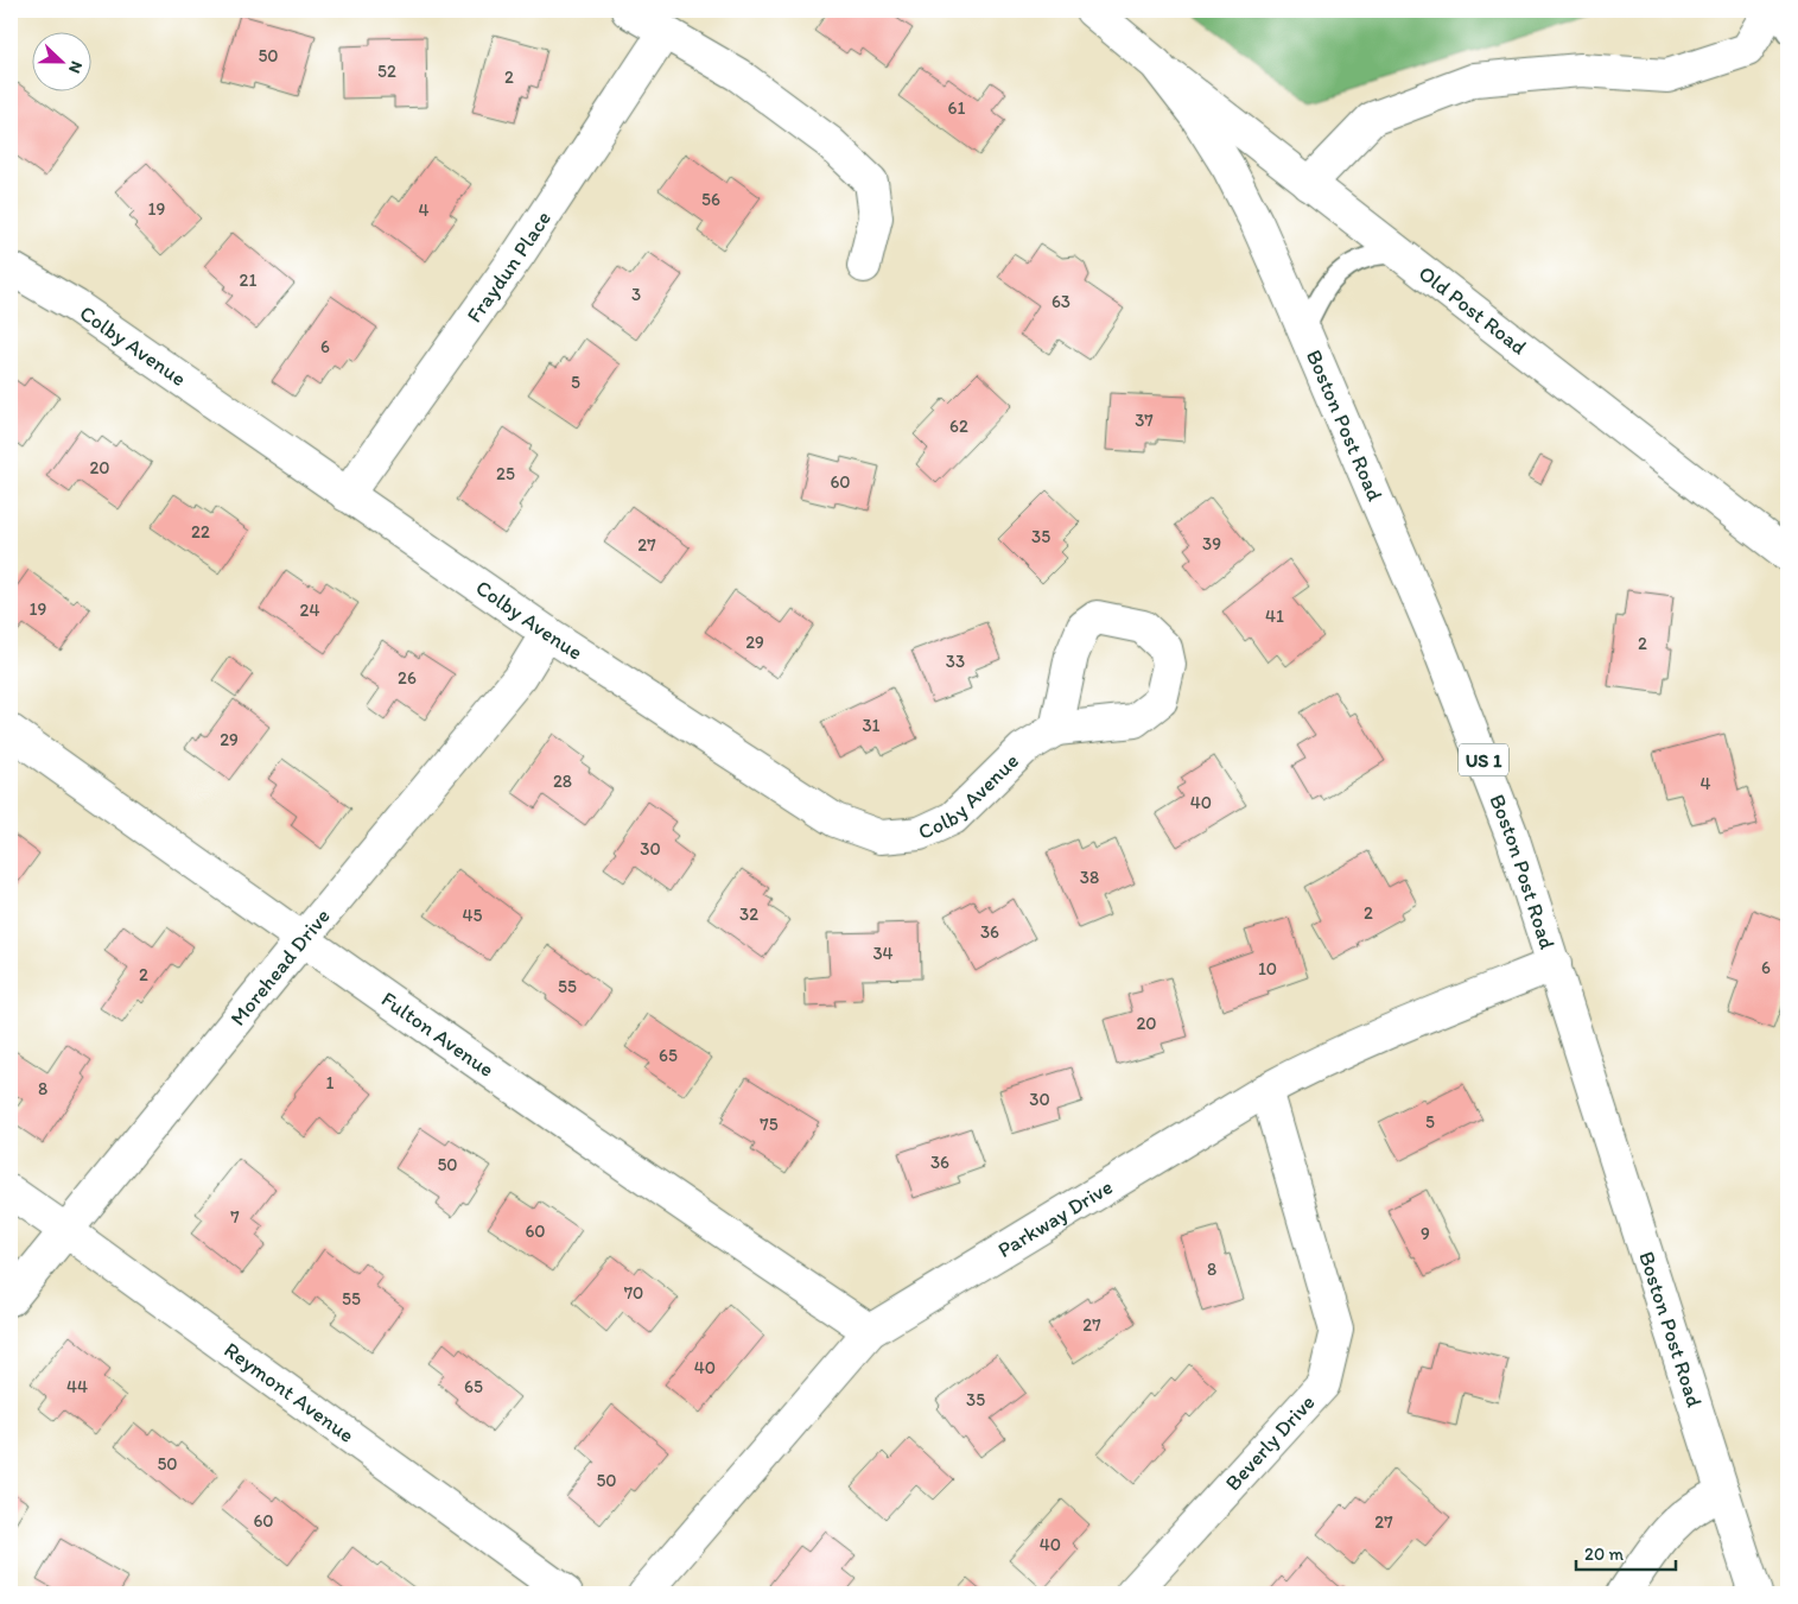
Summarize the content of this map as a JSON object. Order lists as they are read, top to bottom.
{
  "streets": {
    "street": [
      "Fraydun Place",
      "Old Post Road",
      "Colby Avenue",
      "Boston Post Road",
      "US 1",
      "Morehead Drive",
      "Fulton Avenue",
      "Parkway Drive",
      "Reymont Avenue",
      "Beverly Drive"
    ]
  },
  "crossings": [
    ["Fraydun Place", "Colby Avenue"],
    ["Old Post Road", "Boston Post Road"],
    ["Colby Avenue", "Morehead Drive"],
    ["Boston Post Road", "Parkway Drive"],
    ["Morehead Drive", "Fulton Avenue"],
    ["Morehead Drive", "Reymont Avenue"],
    ["Fulton Avenue", "Parkway Drive"],
    ["Parkway Drive", "Beverly Drive"]
  ],
  "house_numbers": [
    "50",
    "52",
    "2",
    "61",
    "56",
    "19",
    "4",
    "21",
    "3",
    "63",
    "6",
    "5",
    "37",
    "62",
    "20",
    "25",
    "60",
    "22",
    "35",
    "39",
    "27",
    "19",
    "24",
    "41",
    "29",
    "2",
    "33",
    "26",
    "31",
    "29",
    "28",
    "4",
    "40",
    "30",
    "38",
    "2",
    "32",
    "45",
    "36",
    "34",
    "6",
    "10",
    "2",
    "55",
    "20",
    "65",
    "1",
    "8",
    "30",
    "5",
    "75",
    "36",
    "50",
    "7",
    "60",
    "9",
    "8",
    "70",
    "55",
    "27",
    "40",
    "44",
    "65",
    "35",
    "50",
    "50",
    "60",
    "27",
    "40"
  ],
  "scale_bar": "20 m",
  "north": "right"
}
